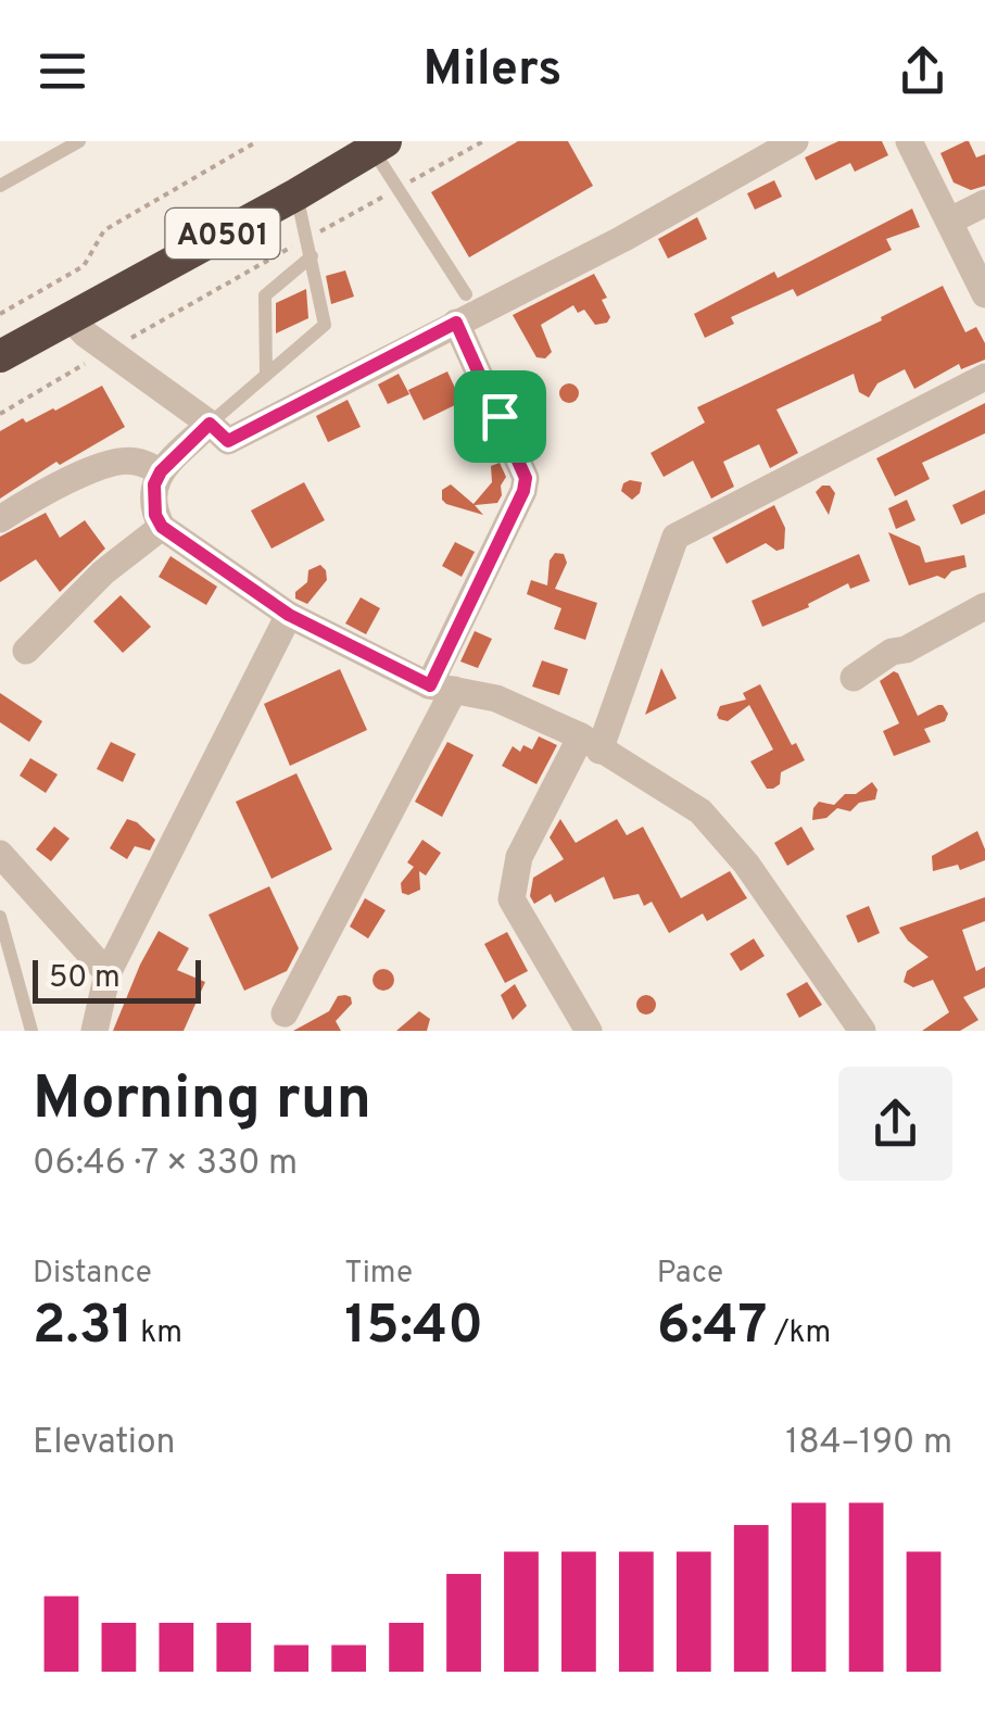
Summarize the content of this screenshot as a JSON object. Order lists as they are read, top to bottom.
{
  "streets": {
    "highway": ["A0501"]
  },
  "scale_bar": "50 m",
  "page": {
    "header": "Milers",
    "scale": "50 m",
    "heading": ["Morning run", "06:46 · 7 × 330 m"],
    "stats": [
      ["Distance", "2.31 km"],
      ["Time", "15:40"],
      ["Pace", "6:47 /km"]
    ],
    "chart": ["Elevation", "184–190 m"]
  }
}
